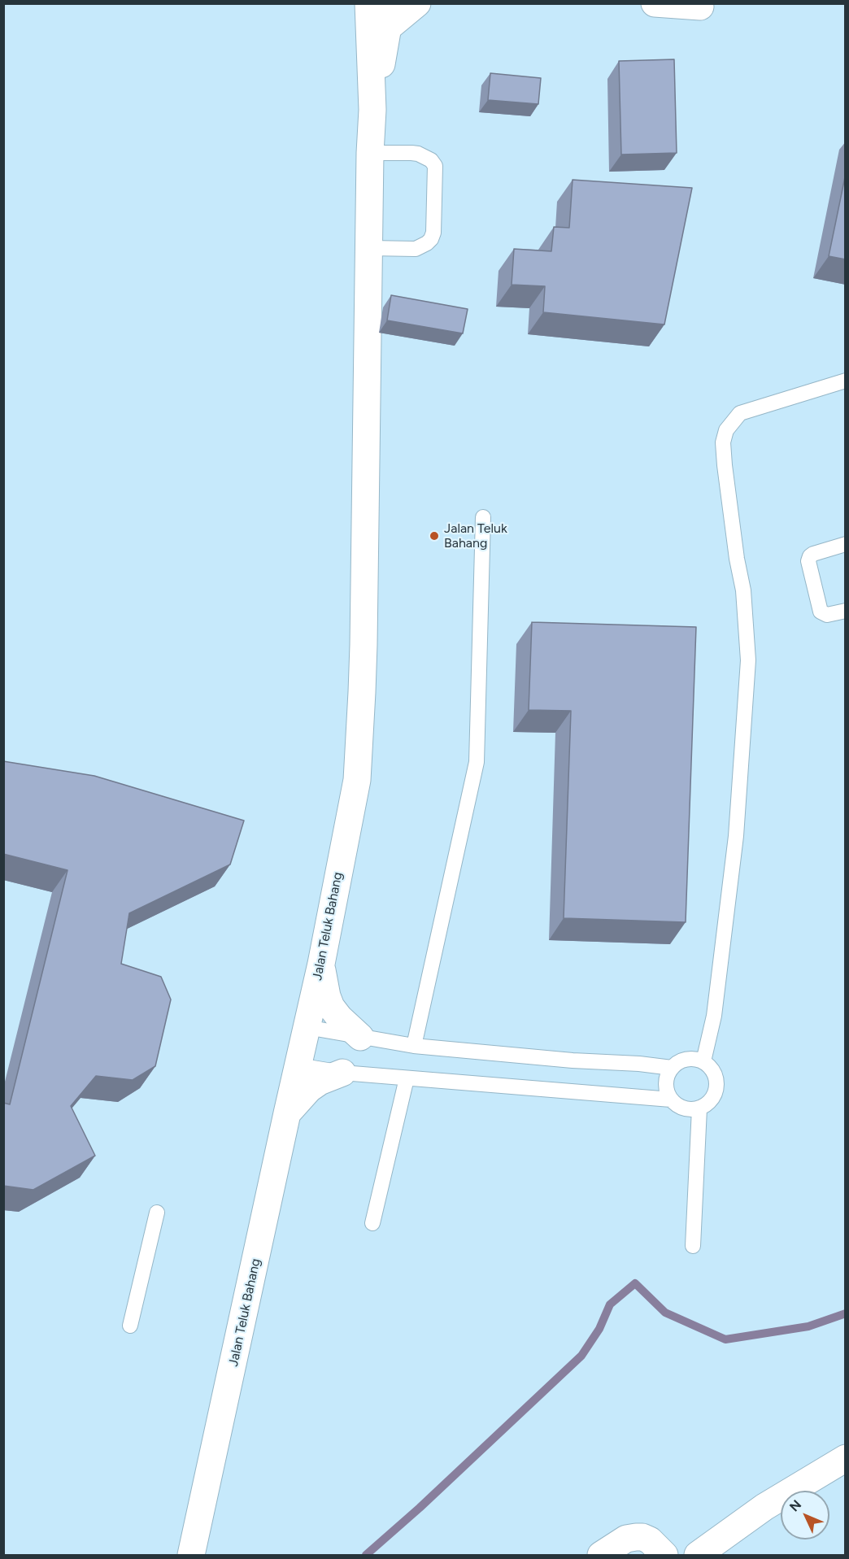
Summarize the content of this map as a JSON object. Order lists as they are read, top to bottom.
{
  "streets": {
    "main road": ["Jalan Teluk Bahang"]
  },
  "places": ["Jalan Teluk Bahang"],
  "north": "top left"
}
